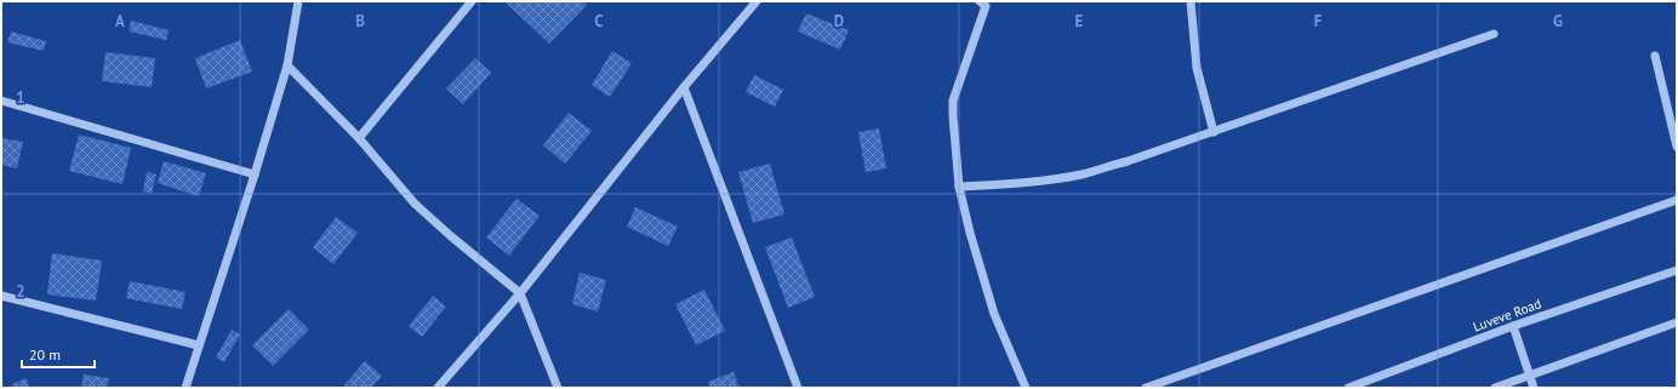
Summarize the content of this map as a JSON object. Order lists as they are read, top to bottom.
{
  "streets": {
    "street": ["Luveve Road"]
  },
  "scale_bar": "20 m",
  "grid": {
    "columns": [
      "A",
      "B",
      "C",
      "D",
      "E",
      "F",
      "G"
    ],
    "rows": ["1", "2"]
  }
}
